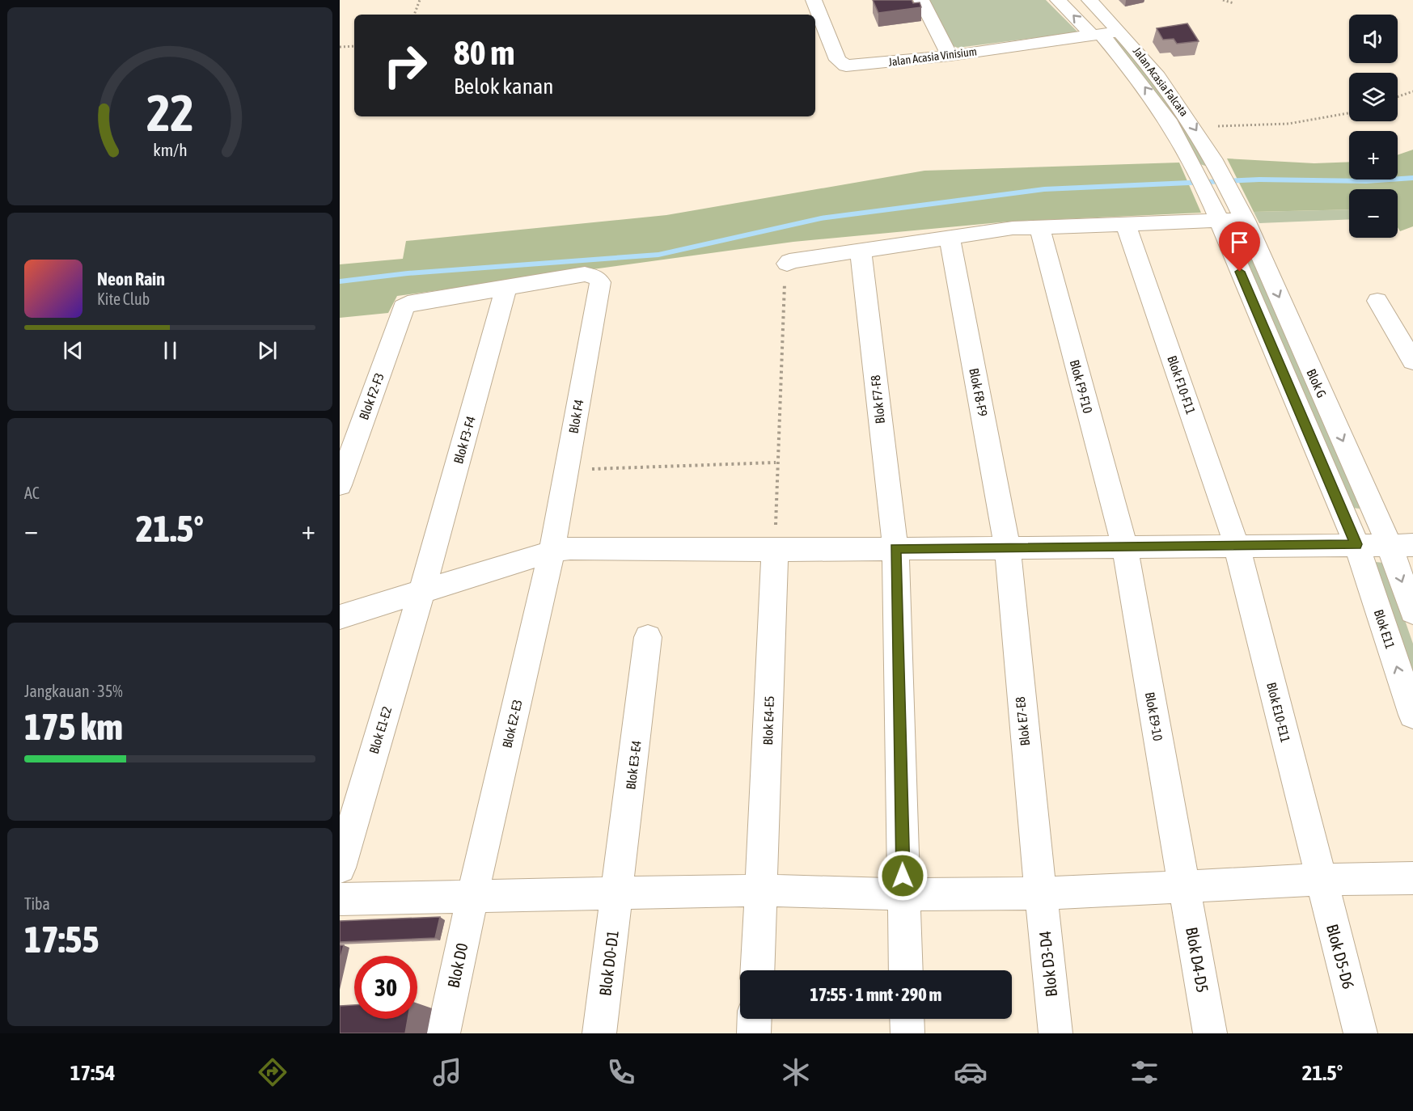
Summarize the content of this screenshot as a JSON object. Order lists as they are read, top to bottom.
{
  "streets": {
    "street": [
      "Jalan Acasia Vinisium",
      "Jalan Acasia Falcata",
      "Blok G",
      "Blok F10-F11",
      "Blok F9-F10",
      "Blok F8-F9",
      "Blok F2-F3",
      "Blok F7-F8",
      "Blok F4",
      "Blok F3-F4",
      "Blok E11",
      "Blok E10-E11",
      "Blok E9-10",
      "Blok E4-E5",
      "Blok E7-E8",
      "Blok E2-E3",
      "Blok E1-E2",
      "Blok E3-E4",
      "Blok D5-D6",
      "Blok D4-D5",
      "Blok D0-D1",
      "Blok D3-D4",
      "Blok D0"
    ]
  },
  "crossings": [
    ["Jalan Acasia Vinisium", "Jalan Acasia Falcata"],
    ["Jalan Acasia Falcata", "Blok G"],
    ["Jalan Acasia Falcata", "Blok E11"],
    ["Blok F10-F11", "Blok E10-E11"],
    ["Blok F9-F10", "Blok E9-10"],
    ["Blok F8-F9", "Blok E7-E8"],
    ["Blok F2-F3", "Blok F4"],
    ["Blok F2-F3", "Blok F3-F4"],
    ["Blok F4", "Blok F3-F4"],
    ["Blok F4", "Blok E2-E3"],
    ["Blok F3-F4", "Blok E1-E2"],
    ["Blok E10-E11", "Blok D5-D6"],
    ["Blok E9-10", "Blok D4-D5"],
    ["Blok E7-E8", "Blok D3-D4"],
    ["Blok E2-E3", "Blok D0"],
    ["Blok E3-E4", "Blok D0-D1"]
  ],
  "one_way": ["Blok G"],
  "page": {
    "map_buttons": ["+", "−"],
    "turn": ["80 m", "Belok kanan"],
    "song": ["Neon Rain", "Kite Club"],
    "tile": [
      "AC",
      ["Jangkauan · 35%", "175 km"],
      ["Tiba", "17:55"]
    ],
    "heat": ["−", "21.5°", "+"],
    "limit": "30",
    "trip": "17:55 · 1 mnt · 290 m",
    "tabs": ["17:54", "21.5°"],
    "gauge": ["22", "km/h"]
  }
}
